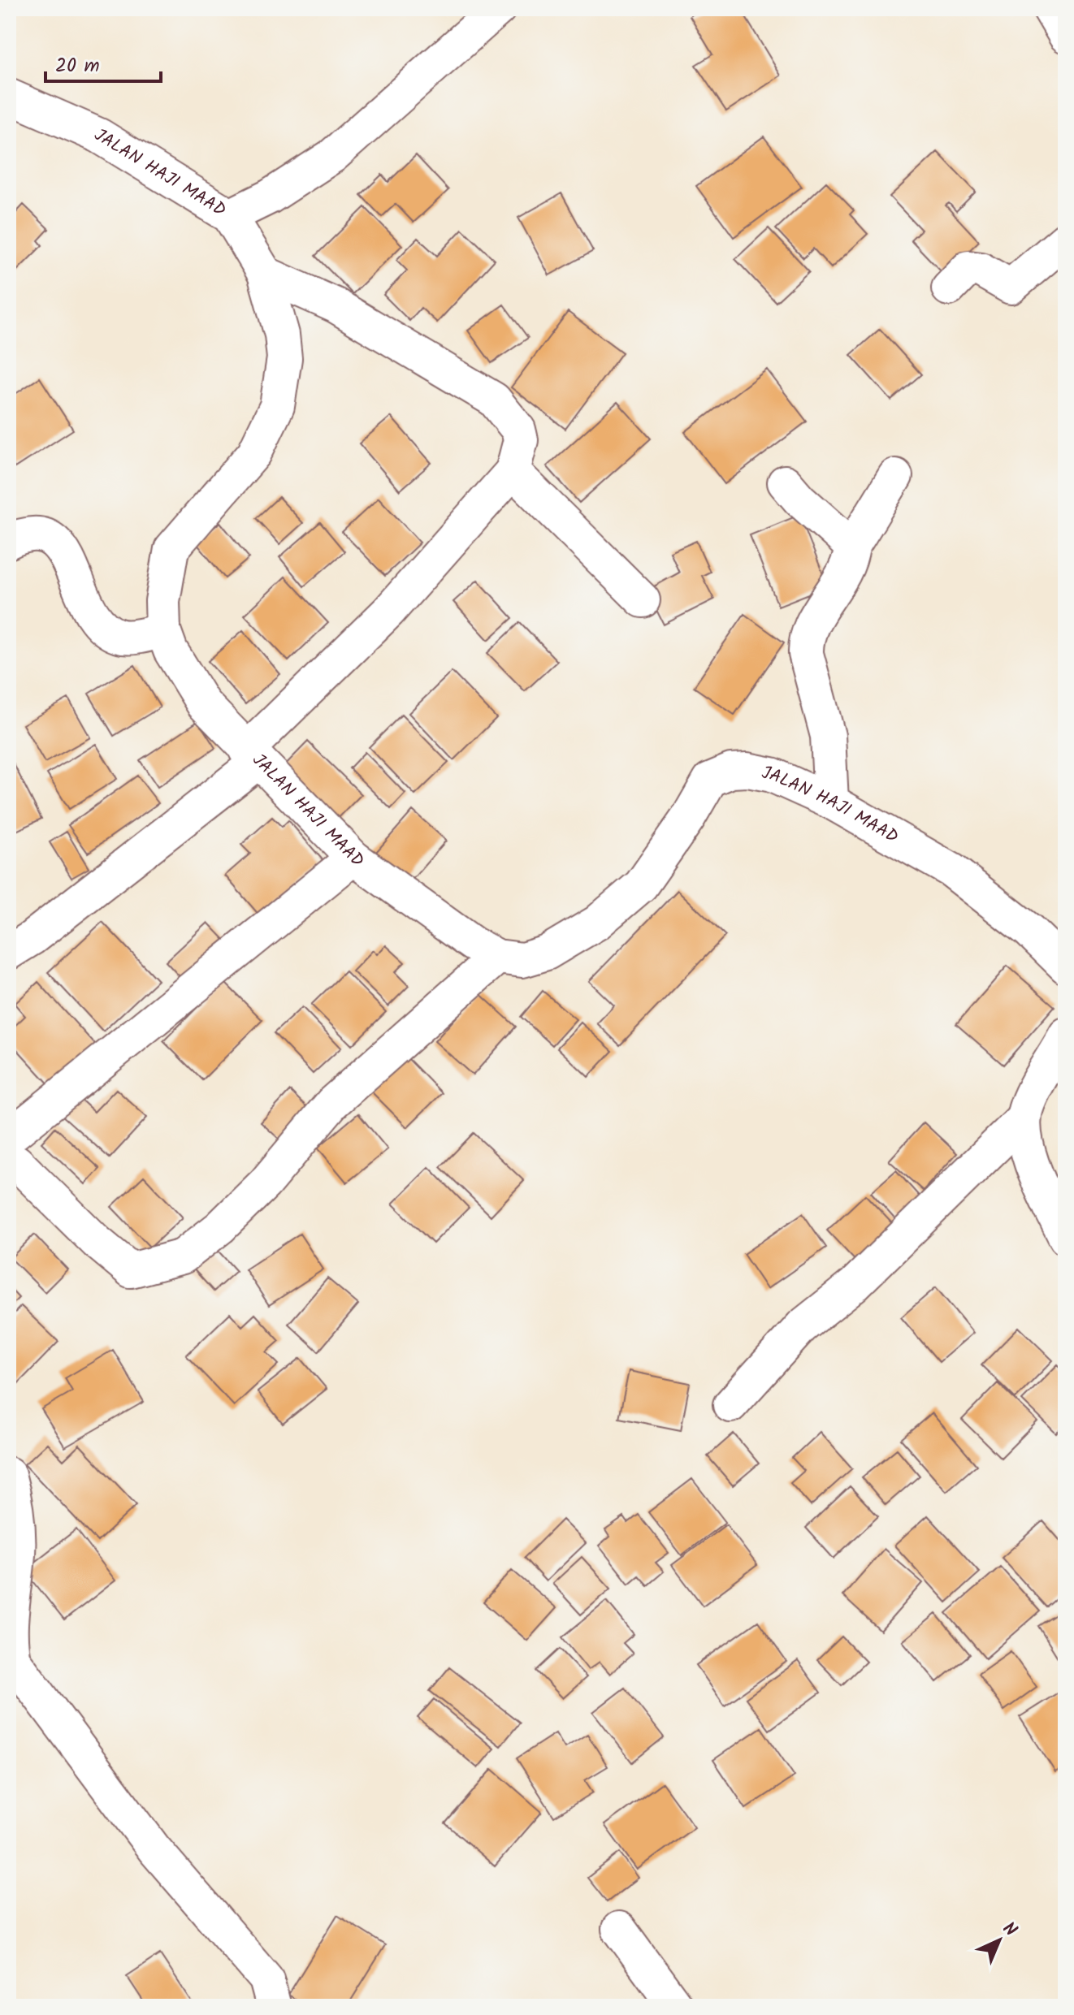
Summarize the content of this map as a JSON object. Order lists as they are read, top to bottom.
{
  "streets": {
    "street": ["JALAN HAJI MAAD"]
  },
  "scale_bar": "20 m",
  "north": "top right"
}
